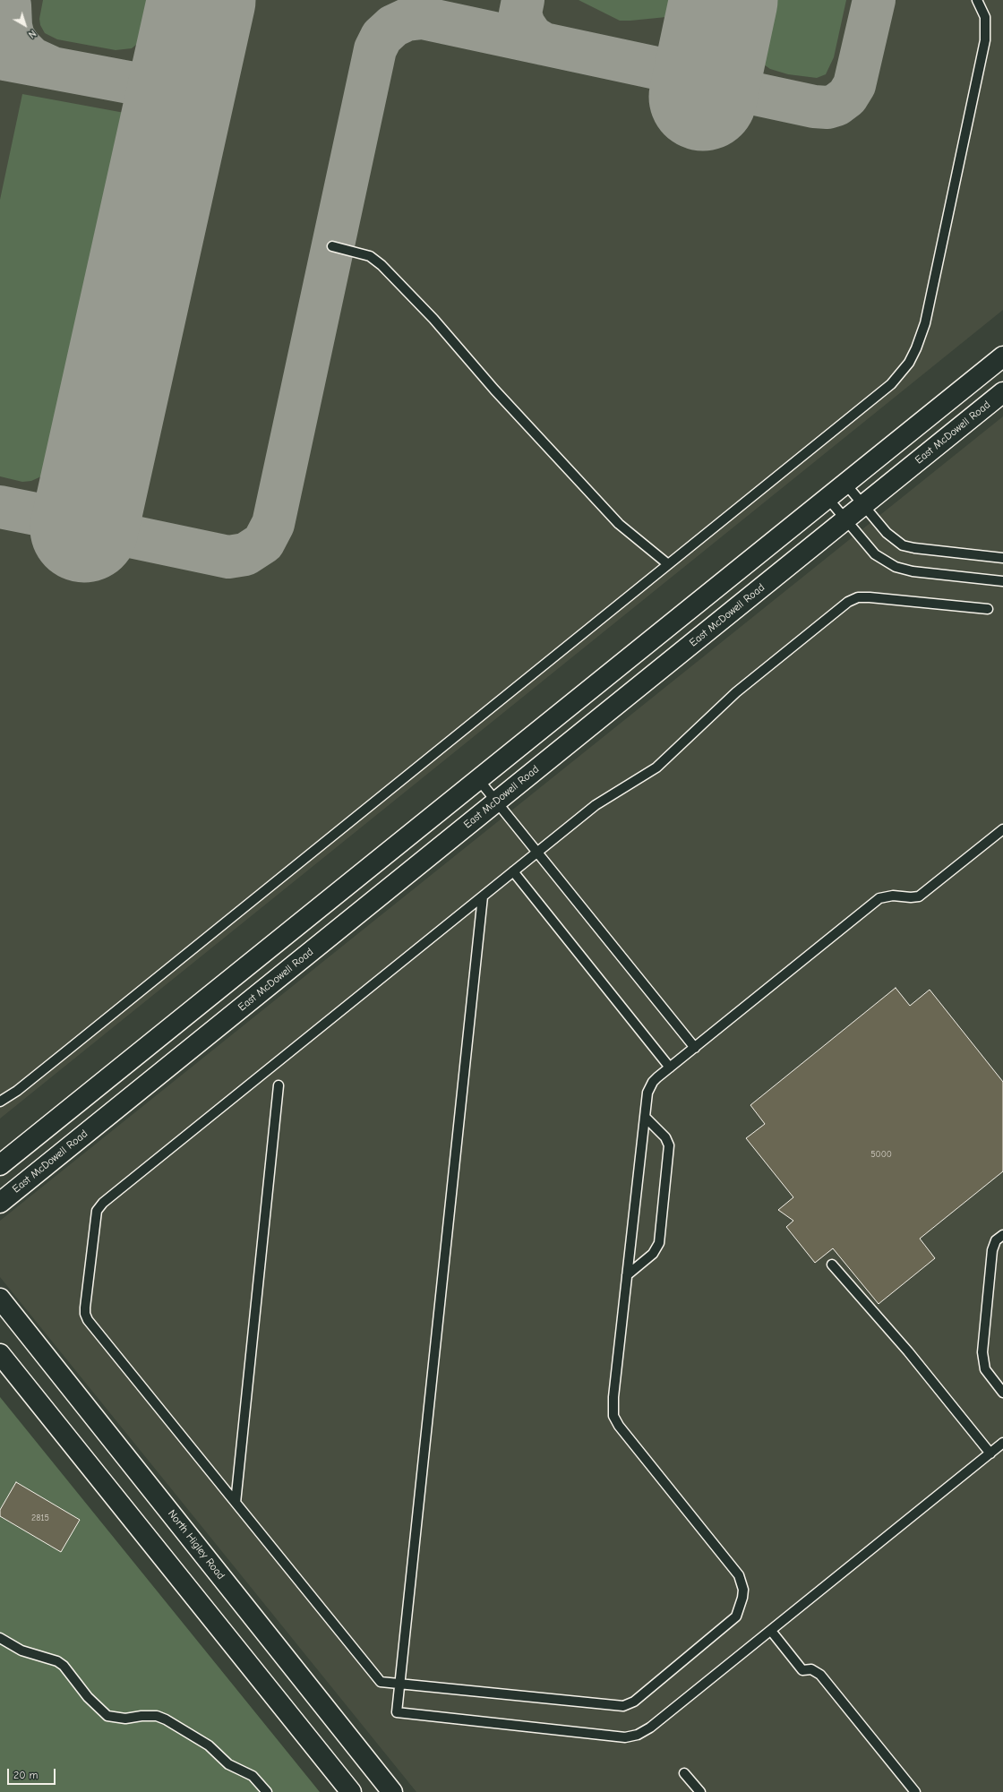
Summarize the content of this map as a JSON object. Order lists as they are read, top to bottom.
{
  "streets": {
    "main road": ["East McDowell Road", "North Higley Road"]
  },
  "house_numbers": ["5000", "2815"],
  "scale_bar": "20 m",
  "north": "bottom right"
}
